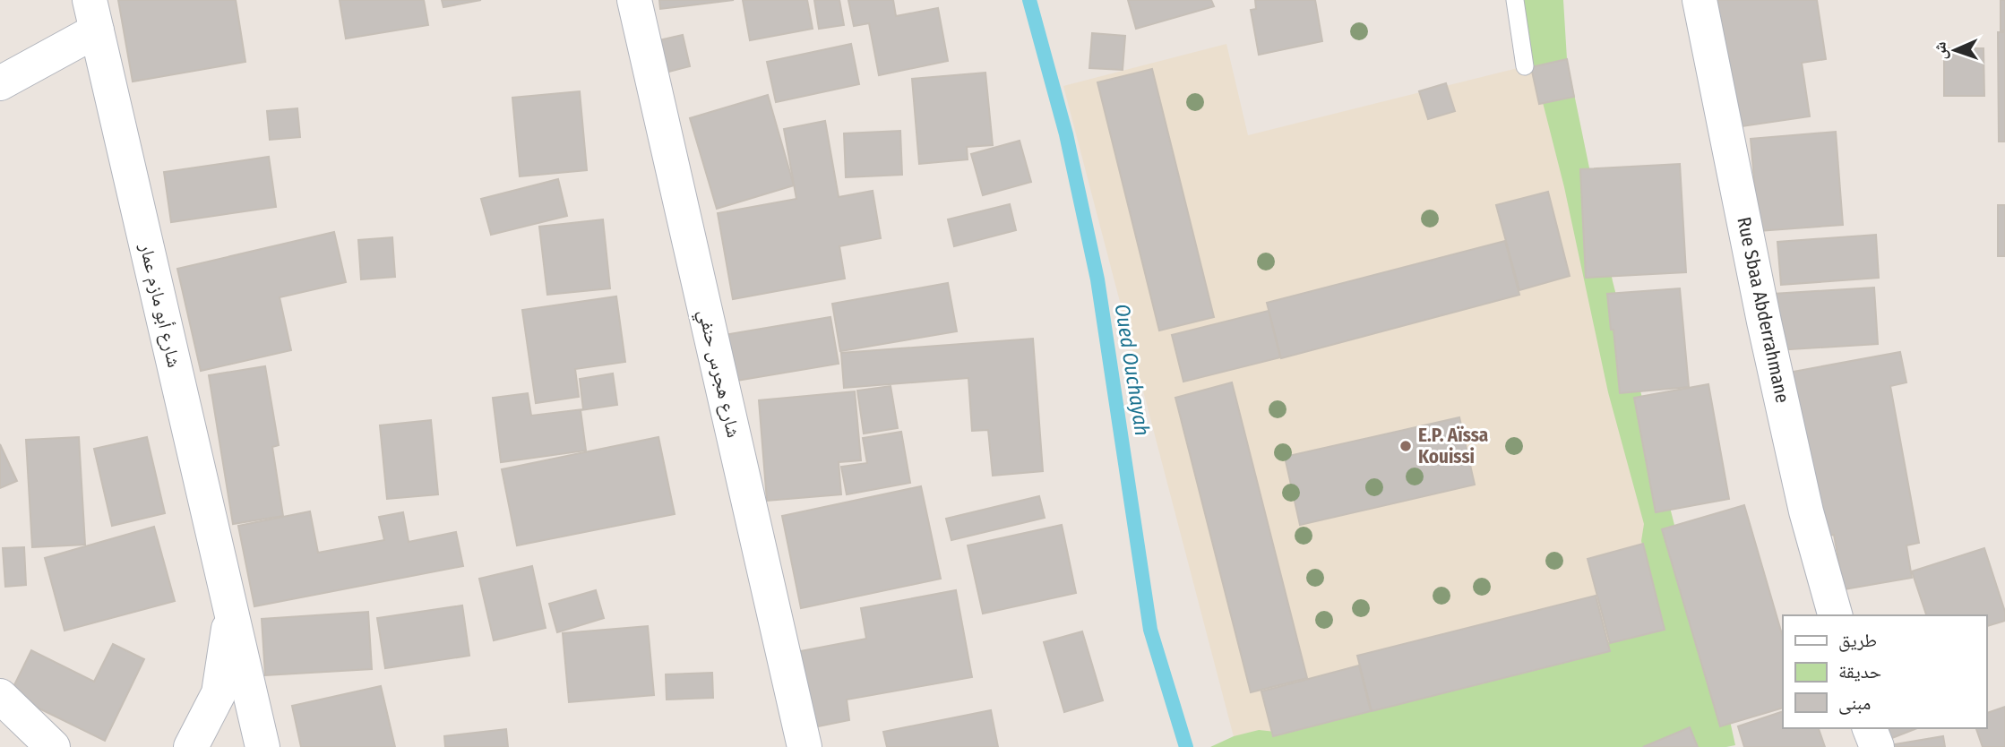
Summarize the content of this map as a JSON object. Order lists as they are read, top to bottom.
{
  "streets": {
    "street": ["شارع أبو مازم عمار", "Rue Sbaa Abderrahmane", "شارع هجرس حنفي"]
  },
  "water": ["Oued Ouchayah"],
  "places": ["E.P. Aïssa Kouissi"],
  "legend": ["طريق", "حديقة", "مبنى"],
  "north": "left"
}
